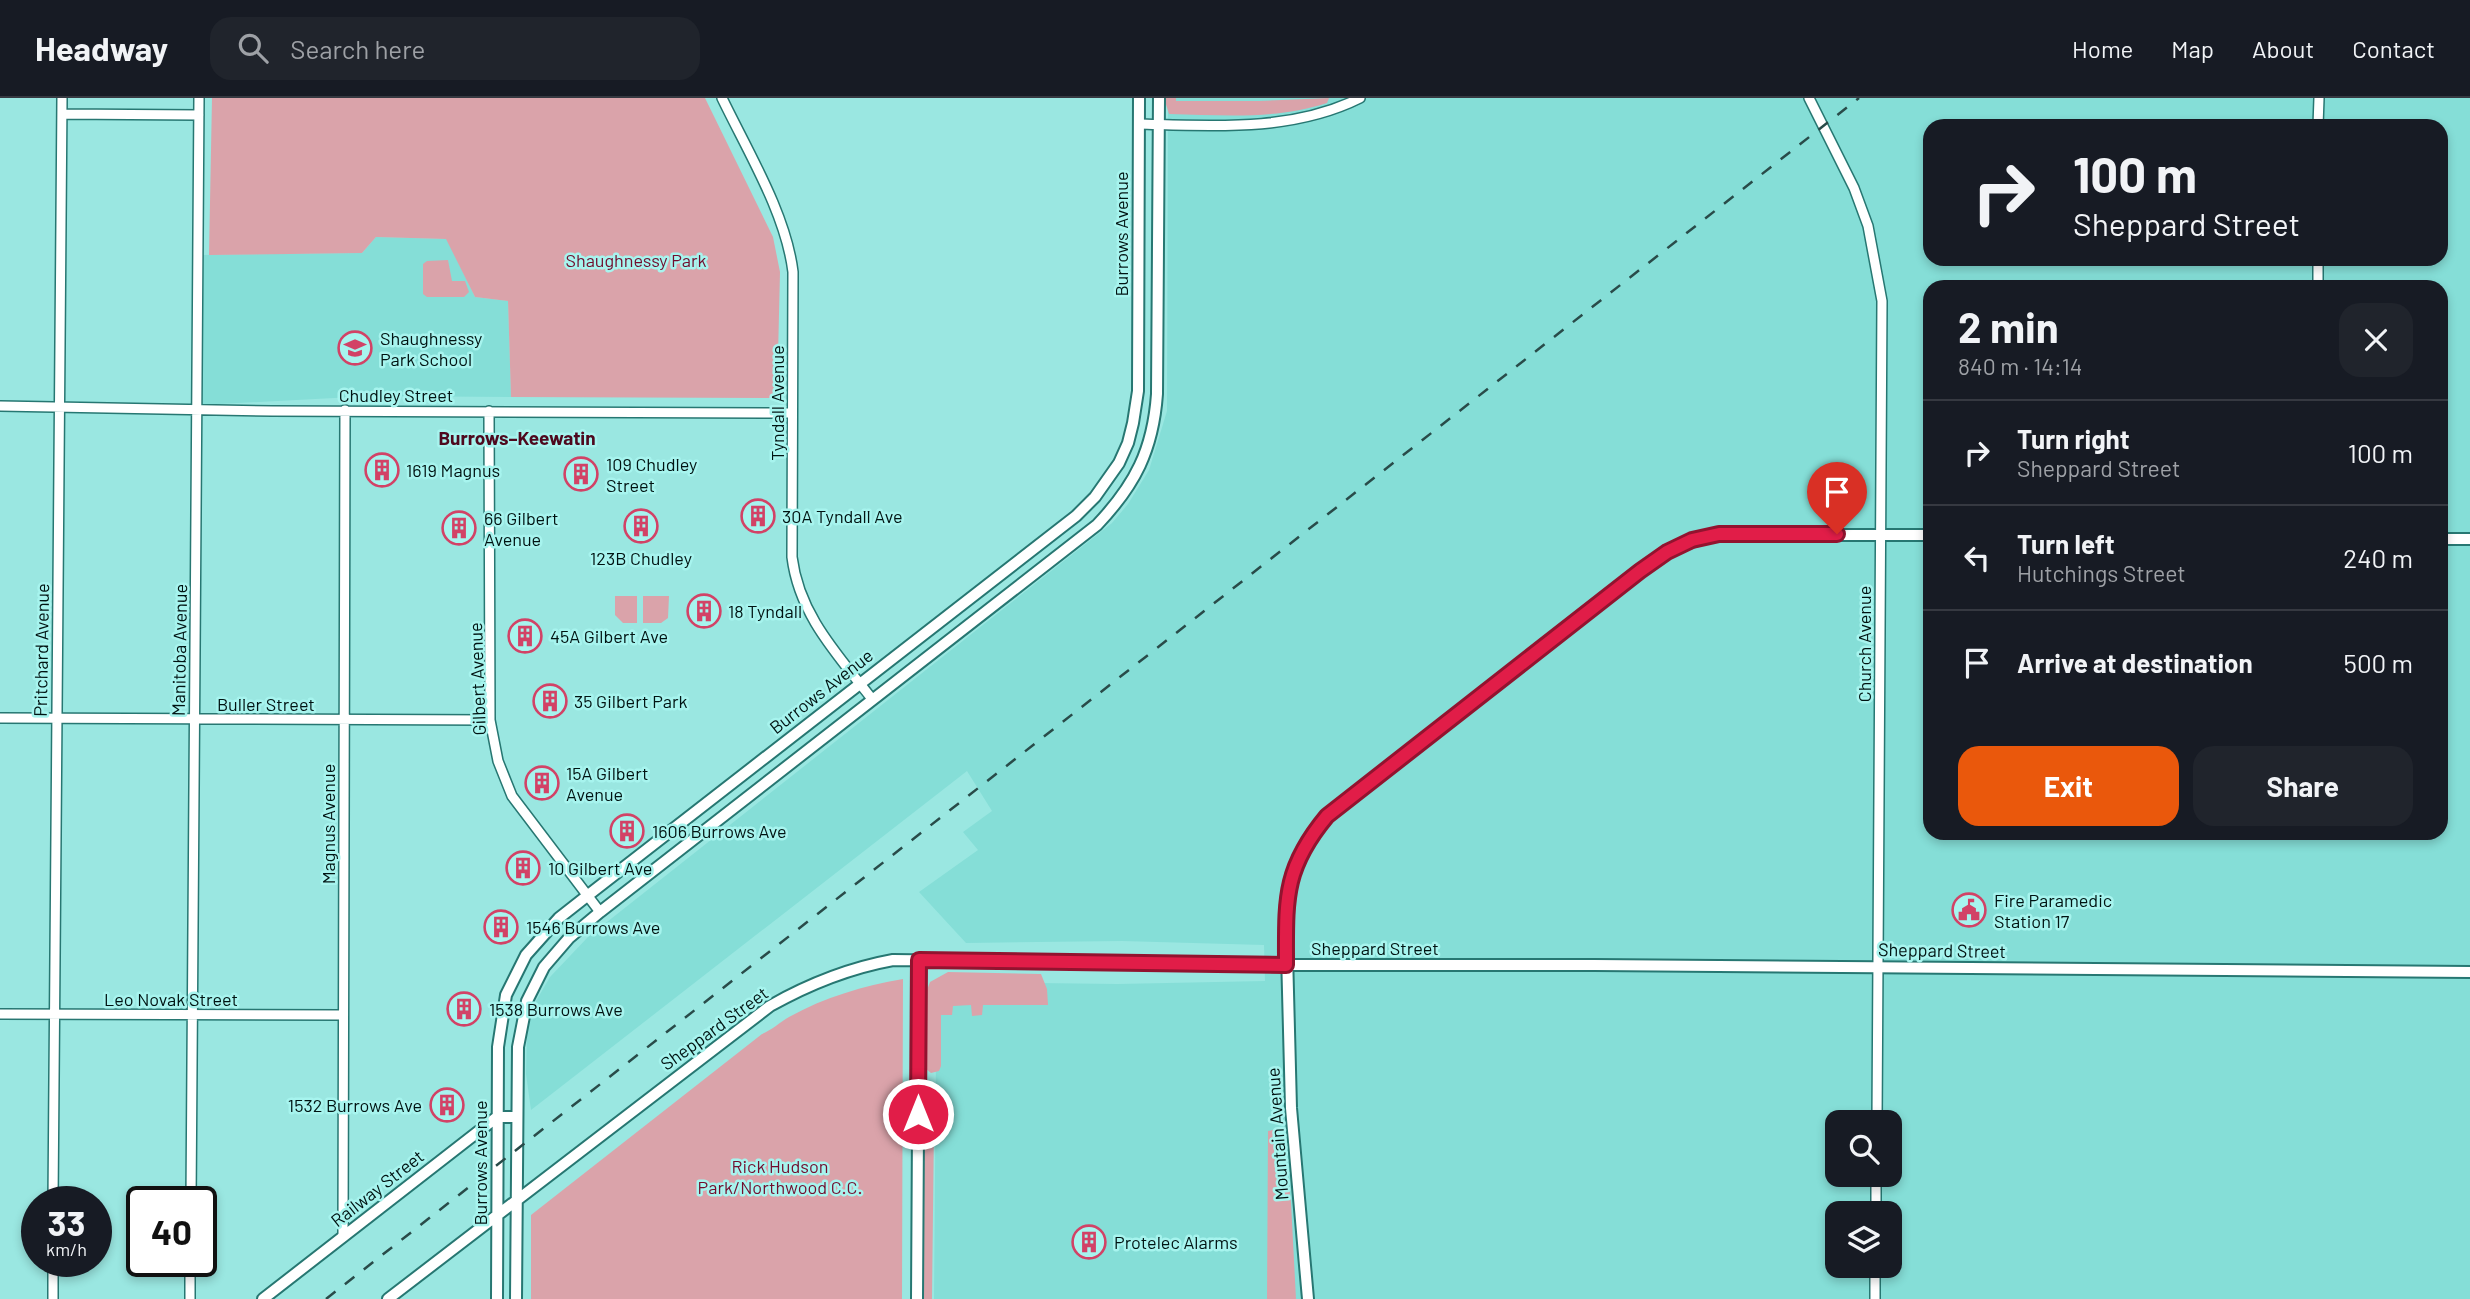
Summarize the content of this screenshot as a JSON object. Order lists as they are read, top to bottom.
{
  "streets": {
    "street": [
      "Burrows Avenue",
      "Chudley Street",
      "Tyndall Avenue",
      "Church Avenue",
      "Pritchard Avenue",
      "Manitoba Avenue",
      "Gilbert Avenue",
      "Buller Street",
      "Magnus Avenue",
      "Sheppard Street",
      "Leo Novak Street",
      "Mountain Avenue",
      "Railway Street"
    ]
  },
  "crossings": [
    ["Burrows Avenue", "Tyndall Avenue"],
    ["Burrows Avenue", "Gilbert Avenue"],
    ["Burrows Avenue", "Sheppard Street"],
    ["Burrows Avenue", "Railway Street"],
    ["Chudley Street", "Tyndall Avenue"],
    ["Chudley Street", "Pritchard Avenue"],
    ["Chudley Street", "Manitoba Avenue"],
    ["Chudley Street", "Gilbert Avenue"],
    ["Chudley Street", "Magnus Avenue"],
    ["Church Avenue", "Sheppard Street"],
    ["Church Avenue", "Mountain Avenue"],
    ["Pritchard Avenue", "Buller Street"],
    ["Pritchard Avenue", "Leo Novak Street"],
    ["Manitoba Avenue", "Buller Street"],
    ["Manitoba Avenue", "Leo Novak Street"],
    ["Gilbert Avenue", "Buller Street"],
    ["Buller Street", "Magnus Avenue"],
    ["Magnus Avenue", "Leo Novak Street"],
    ["Magnus Avenue", "Railway Street"],
    ["Sheppard Street", "Mountain Avenue"]
  ],
  "districts": ["Burrows–Keewatin"],
  "parks": ["Shaughnessy Park", "Rick Hudson Park/Northwood C.C."],
  "places": {
    "school or university": ["Shaughnessy Park School"],
    "building": [
      "1619 Magnus",
      "109 Chudley Street",
      "30A Tyndall Ave",
      "123B Chudley",
      "66 Gilbert Avenue",
      "18 Tyndall",
      "45A Gilbert Ave",
      "35 Gilbert Park",
      "15A Gilbert Avenue",
      "1606 Burrows Ave",
      "10 Gilbert Ave",
      "1546 Burrows Ave",
      "1538 Burrows Ave",
      "1532 Burrows Ave",
      "Protelec Alarms"
    ],
    "public building": ["Fire Paramedic Station 17"]
  },
  "page": {
    "header": "Headway",
    "search": "Search here",
    "nav": [
      "Home",
      "Map",
      "About",
      "Contact"
    ],
    "turn": ["100 m", "Sheppard Street"],
    "heading": ["2 min", "840 m · 14:14"],
    "list": [
      {
        "name": "Turn right",
        "note": "Sheppard Street",
        "value": "100 m"
      },
      {
        "name": "Turn left",
        "note": "Hutchings Street",
        "value": "240 m"
      },
      {
        "name": "Arrive at destination",
        "value": "500 m"
      }
    ],
    "buttons": ["Exit", "Share"],
    "speed": "33 km/h",
    "limit": "40"
  }
}
